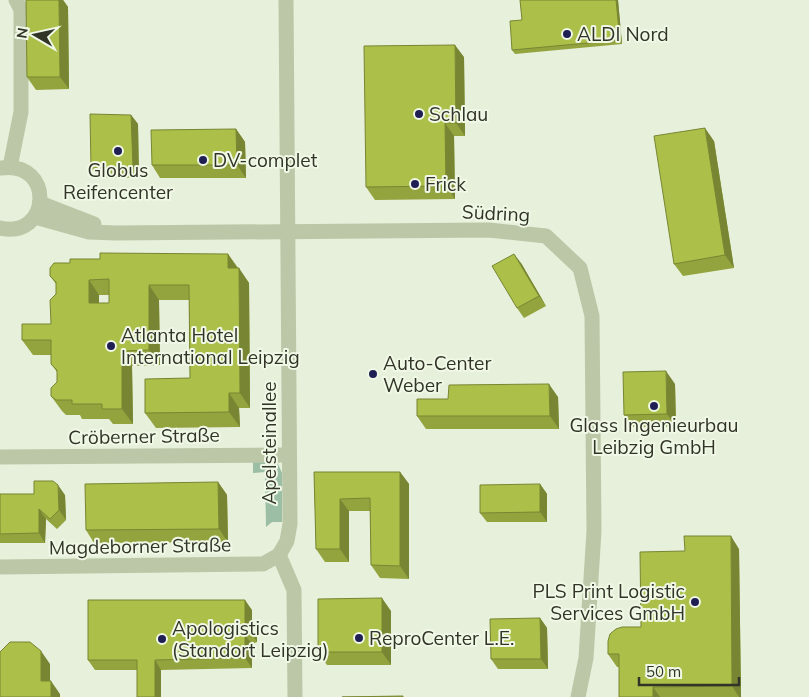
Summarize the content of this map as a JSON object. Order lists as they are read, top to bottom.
{
  "streets": {
    "street": [
      "Südring",
      "Cröberner Straße",
      "Apelsteinallee",
      "Magdeborner Straße"
    ]
  },
  "crossings": [
    ["Südring", "Apelsteinallee"],
    ["Cröberner Straße", "Apelsteinallee"],
    ["Apelsteinallee", "Magdeborner Straße"]
  ],
  "places": [
    "ALDI Nord",
    "Schlau",
    "Globus Reifencenter",
    "DV-complet",
    "Frick",
    "Atlanta Hotel International Leipzig",
    "Auto-Center Weber",
    "Glass Ingenieurbau Leibzig GmbH",
    "PLS Print Logistic Services GmbH",
    "ReproCenter L.E.",
    "Apologistics (Standort Leipzig)"
  ],
  "scale_bar": "50 m",
  "north": "left"
}
